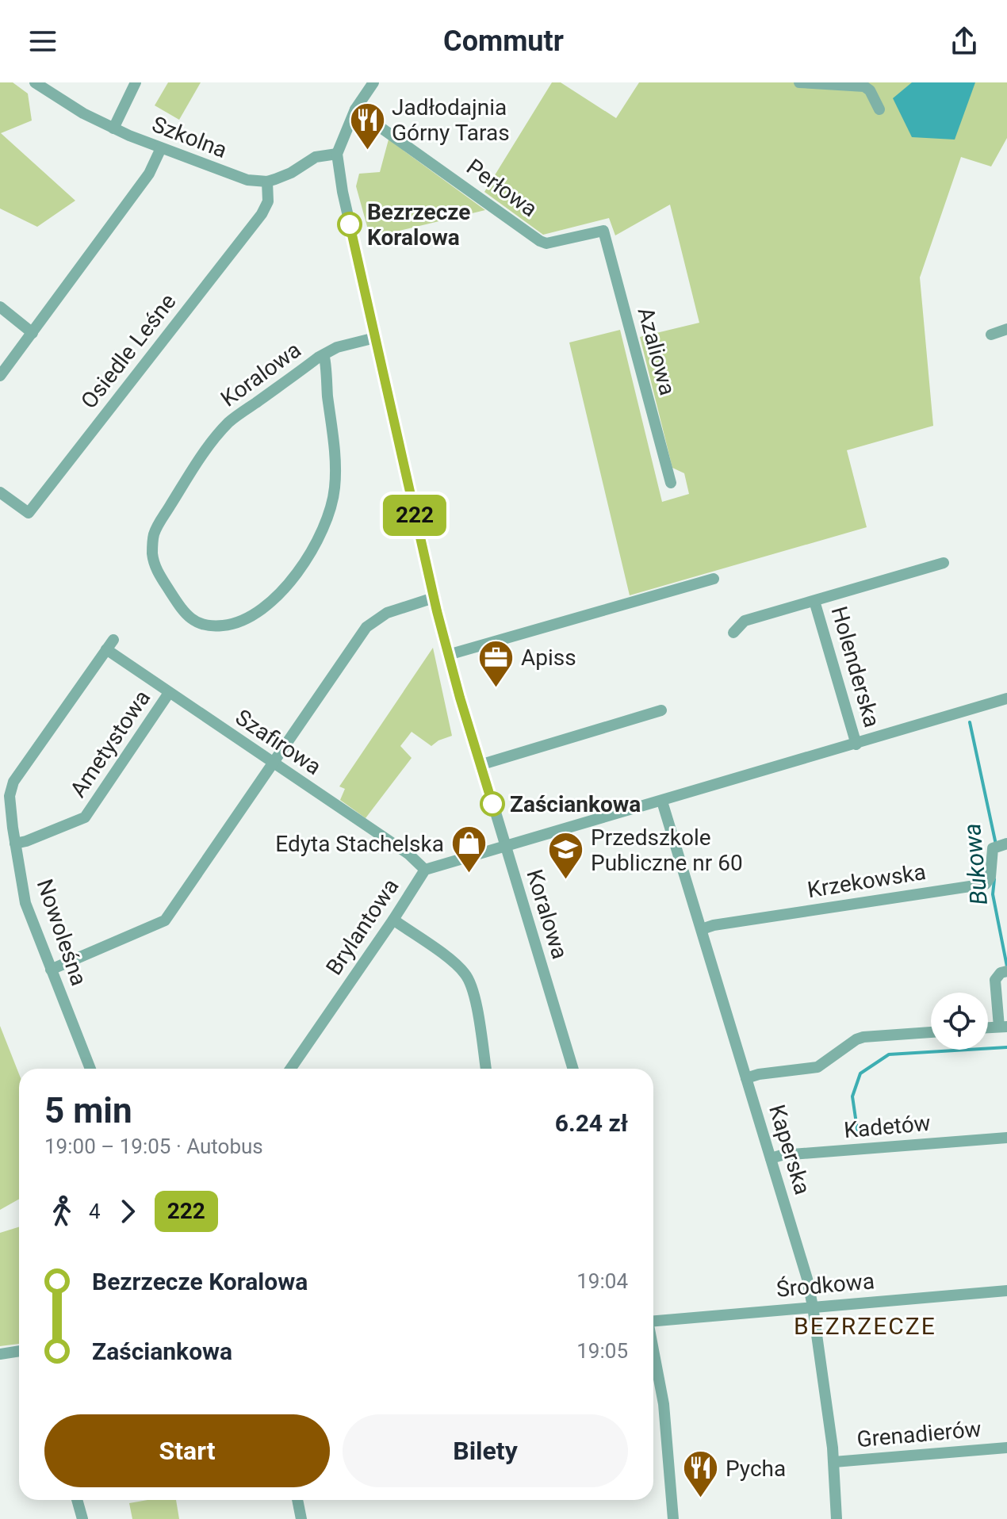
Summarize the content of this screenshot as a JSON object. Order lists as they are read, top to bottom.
{
  "streets": {
    "street": [
      "Szkolna",
      "Perłowa",
      "Osiedle Leśne",
      "Azaliowa",
      "Koralowa",
      "Holenderska",
      "Szafirowa",
      "Ametystowa",
      "Krzekowska",
      "Brylantowa",
      "Nowoleśna",
      "Kadetów",
      "Kaperska",
      "Środkowa",
      "Grenadierów"
    ]
  },
  "crossings": [
    ["Szkolna", "Osiedle Leśne"],
    ["Perłowa", "Azaliowa"],
    ["Koralowa", "Brylantowa"],
    ["Szafirowa", "Ametystowa"],
    ["Szafirowa", "Brylantowa"],
    ["Szafirowa", "Nowoleśna"],
    ["Ametystowa", "Nowoleśna"],
    ["Krzekowska", "Kaperska"],
    ["Kadetów", "Kaperska"],
    ["Kaperska", "Środkowa"],
    ["Kaperska", "Grenadierów"]
  ],
  "districts": ["BEZRZECZE"],
  "water": ["Bukowa"],
  "places": {
    "restaurant": ["Jadłodajnia Górny Taras", "Pycha"],
    "other": ["Bezrzecze Koralowa", "Zaściankowa"],
    "office": ["Apiss"],
    "shop": ["Edyta Stachelska"],
    "school or university": ["Przedszkole Publiczne nr 60"]
  },
  "lines": ["bus line 222"],
  "page": {
    "header": "Commutr",
    "on_map": "222",
    "heading": ["5 min", "19:00 – 19:05 · Autobus", "6.24 zł"],
    "legs": ["4", "222"],
    "list": [
      {
        "name": "Bezrzecze Koralowa",
        "value": "19:04"
      },
      {
        "name": "Zaściankowa",
        "value": "19:05"
      }
    ],
    "buttons": ["Start", "Bilety"]
  }
}
